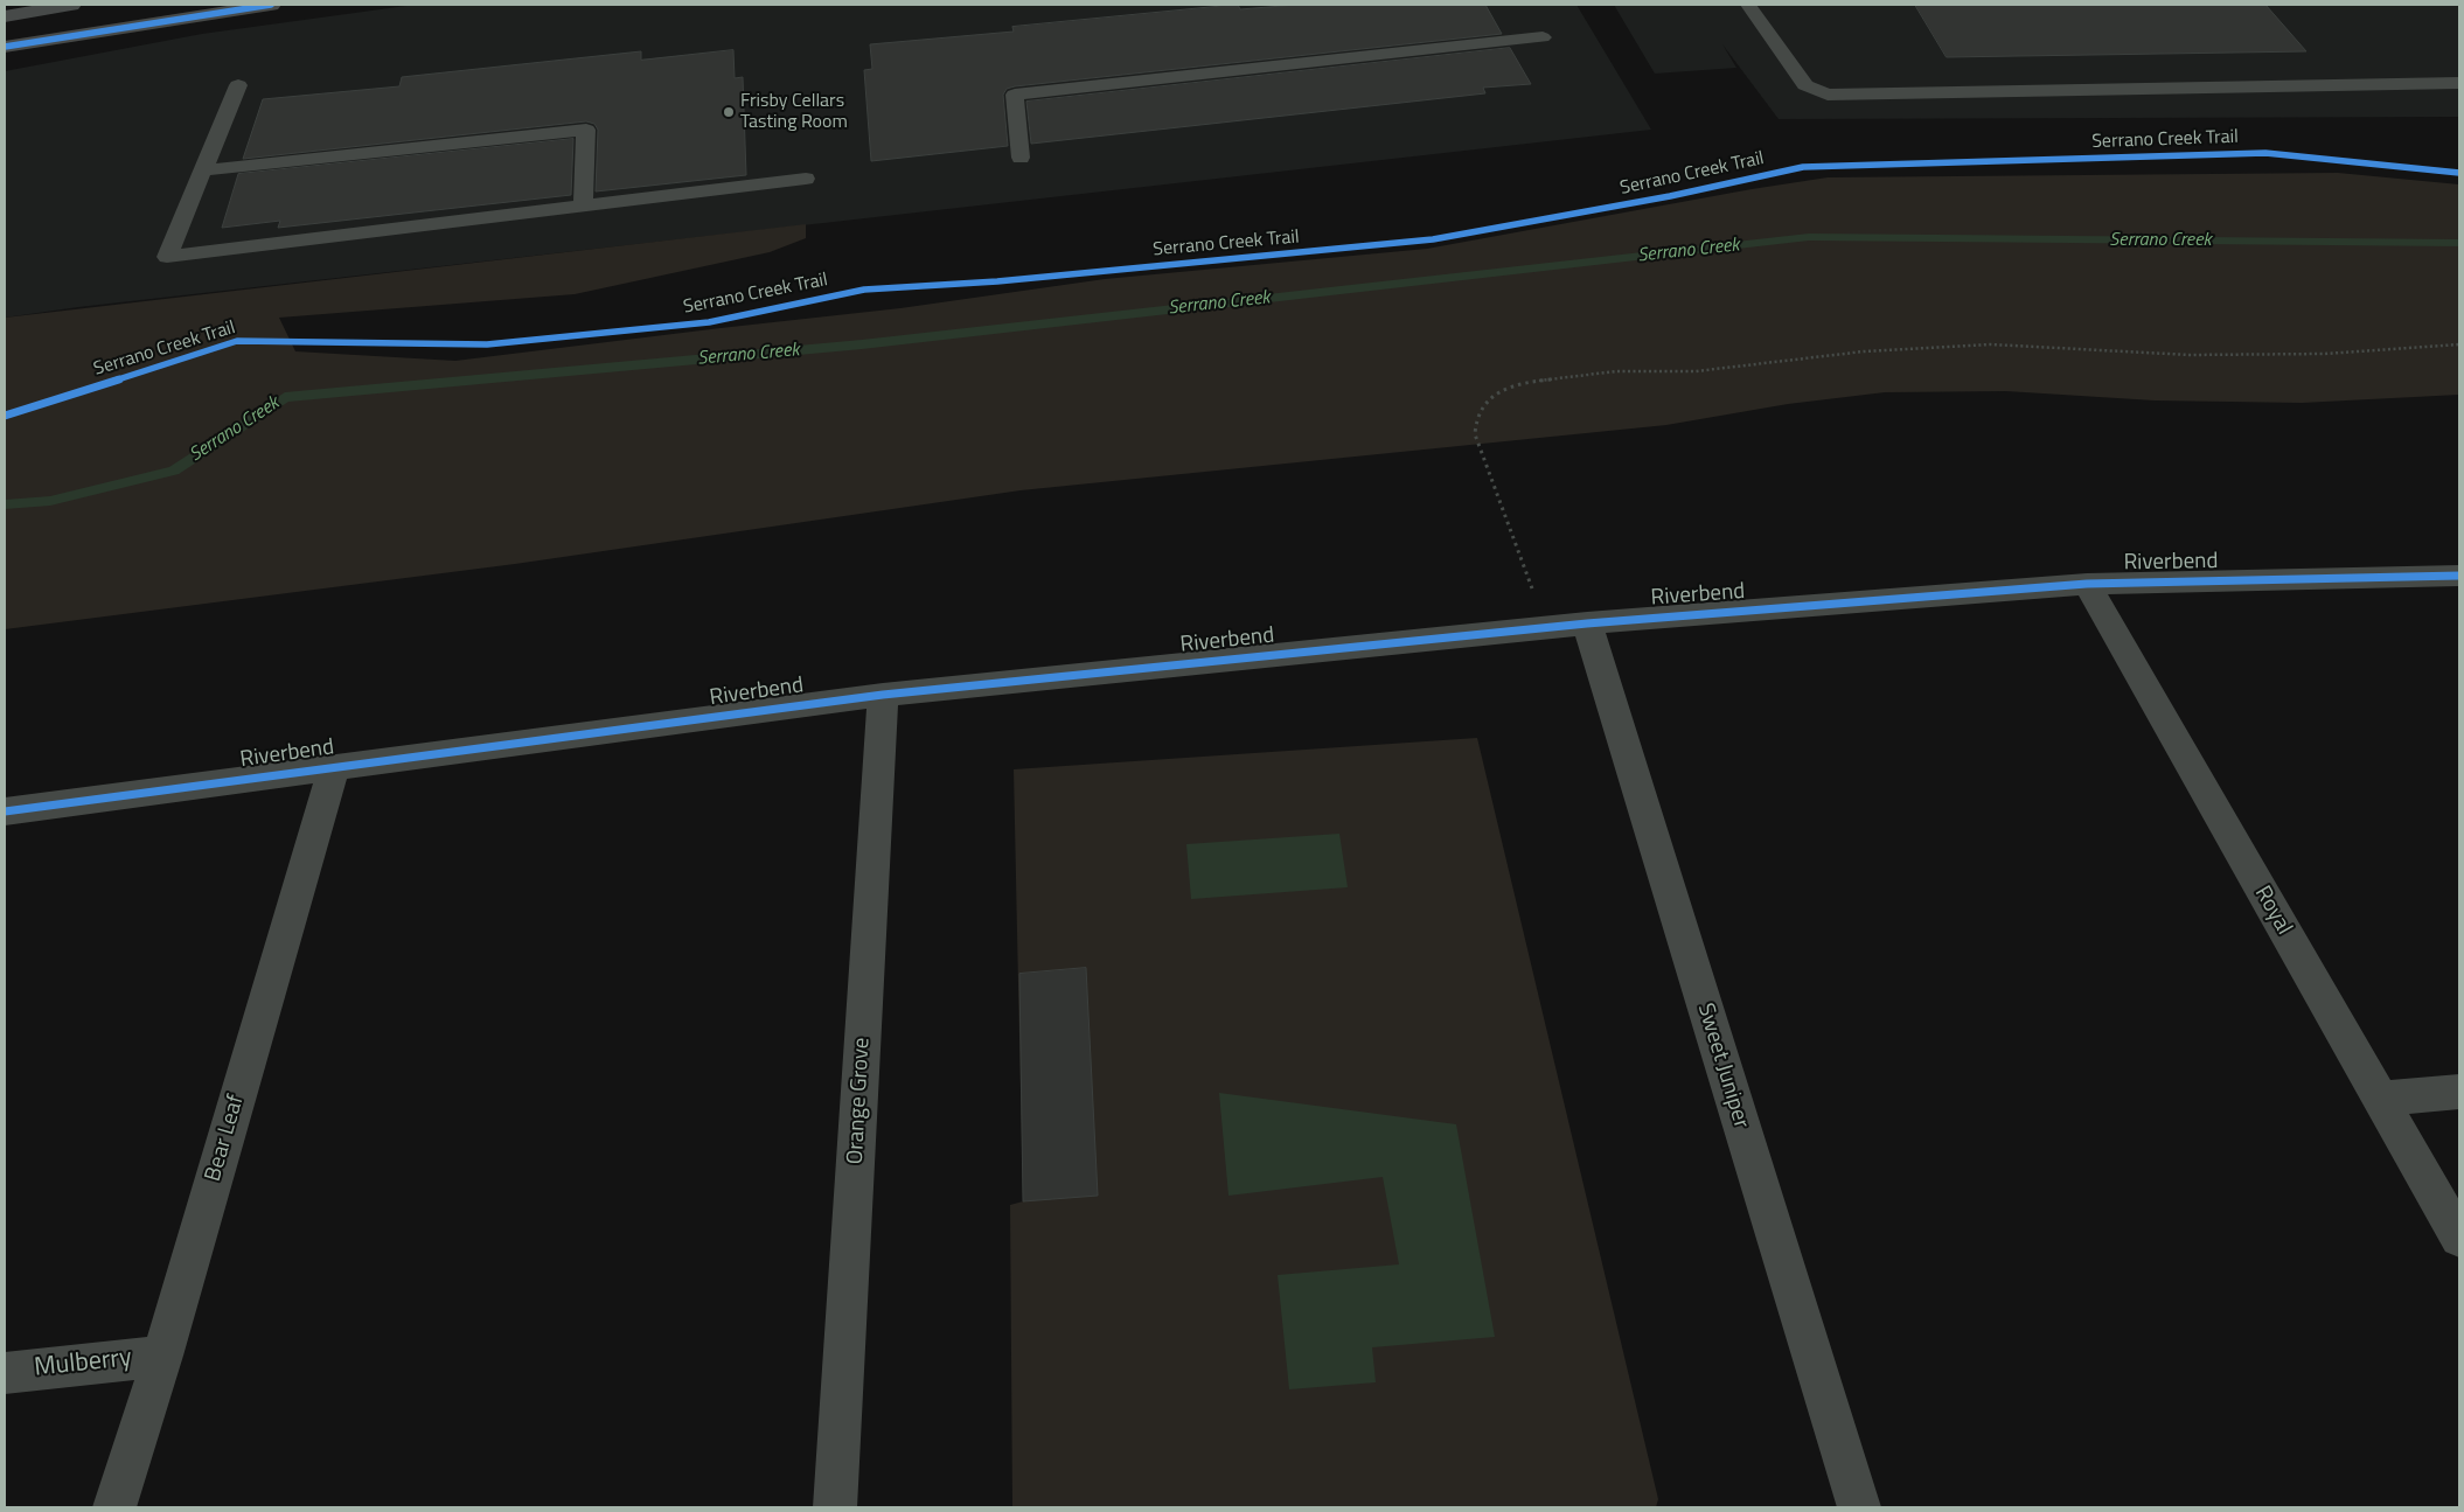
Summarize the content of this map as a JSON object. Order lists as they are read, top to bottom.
{
  "streets": {
    "street": [
      "Riverbend",
      "Royal",
      "Sweet Juniper",
      "Orange Grove",
      "Bear Leaf",
      "Mulberry"
    ],
    "cycle path": ["Serrano Creek Trail"]
  },
  "crossings": [
    ["Riverbend", "Royal"],
    ["Riverbend", "Sweet Juniper"],
    ["Riverbend", "Orange Grove"],
    ["Riverbend", "Bear Leaf"],
    ["Bear Leaf", "Mulberry"]
  ],
  "water": ["Serrano Creek"],
  "places": ["Frisby Cellars Tasting Room"]
}
